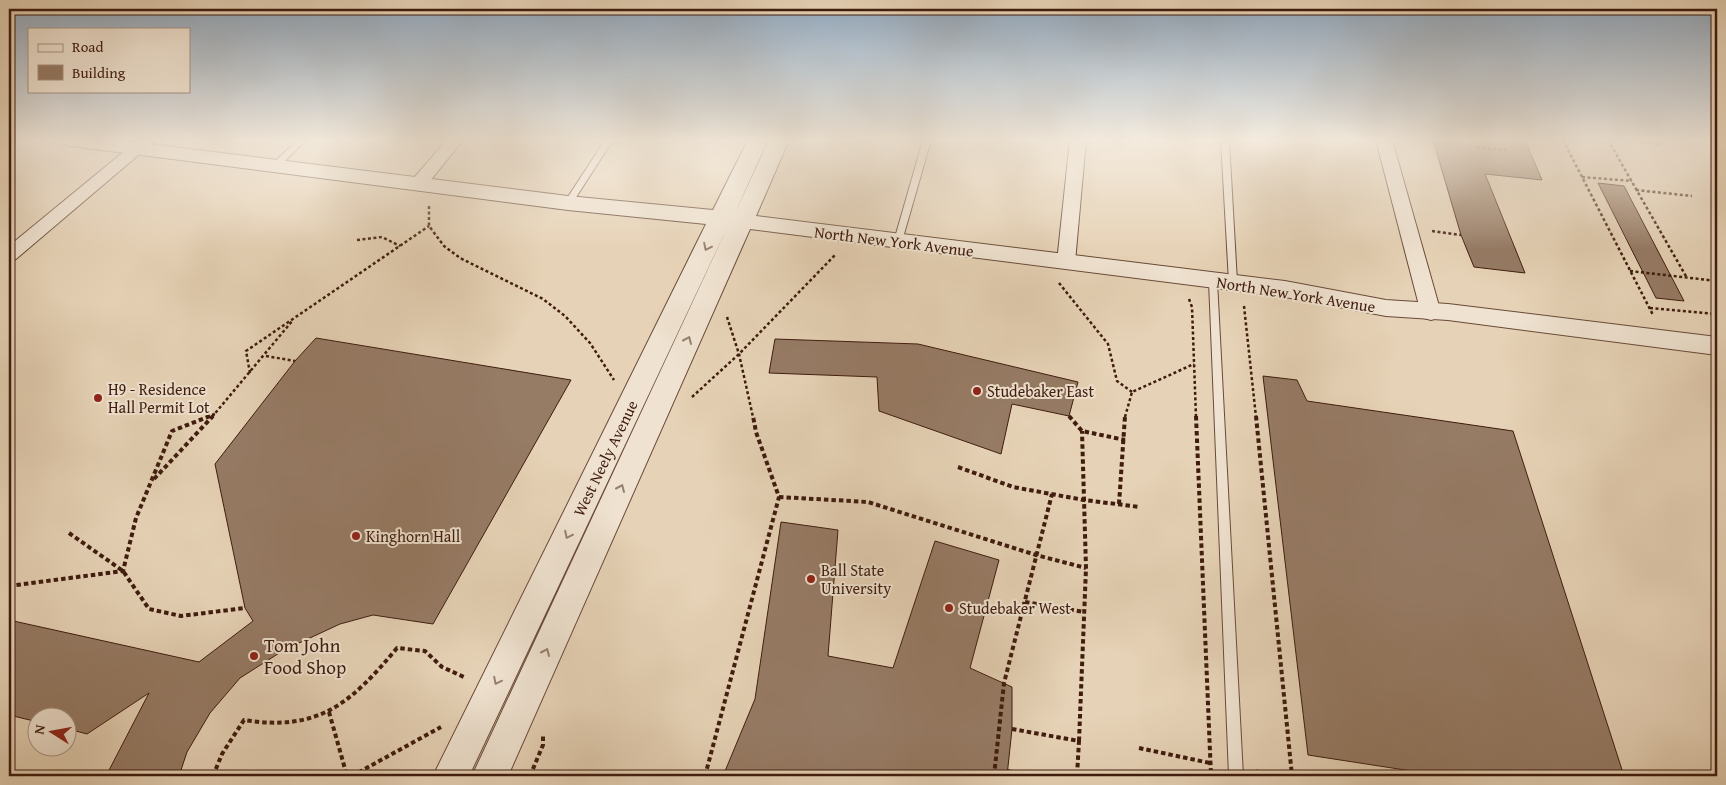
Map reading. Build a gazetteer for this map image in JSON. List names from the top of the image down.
{
  "streets": {
    "street": ["North New York Avenue", "West Neely Avenue"]
  },
  "crossings": [
    ["North New York Avenue", "West Neely Avenue"]
  ],
  "places": [
    "Studebaker East",
    "H9 - Residence Hall Permit Lot",
    "Kinghorn Hall",
    "Ball State University",
    "Studebaker West",
    "Tom John Food Shop"
  ],
  "legend": ["Road", "Building"],
  "north": "left"
}
